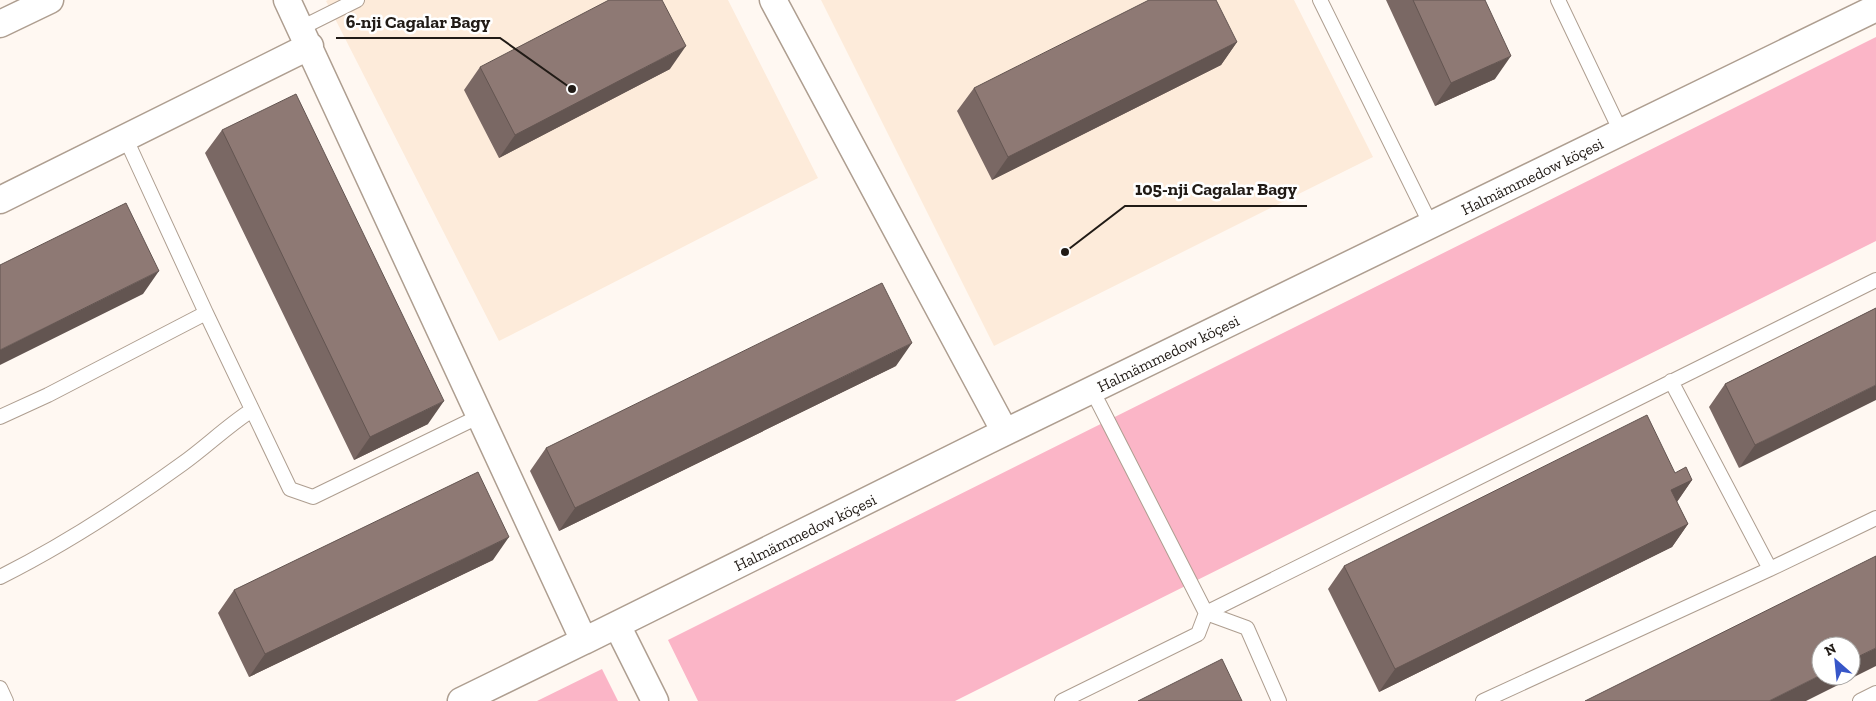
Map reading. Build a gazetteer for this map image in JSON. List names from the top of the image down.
{
  "streets": {
    "street": ["Halmämmedow köçesi"]
  },
  "places": ["6-nji Cagalar Bagy", "105-nji Cagalar Bagy"],
  "north": "top left"
}
